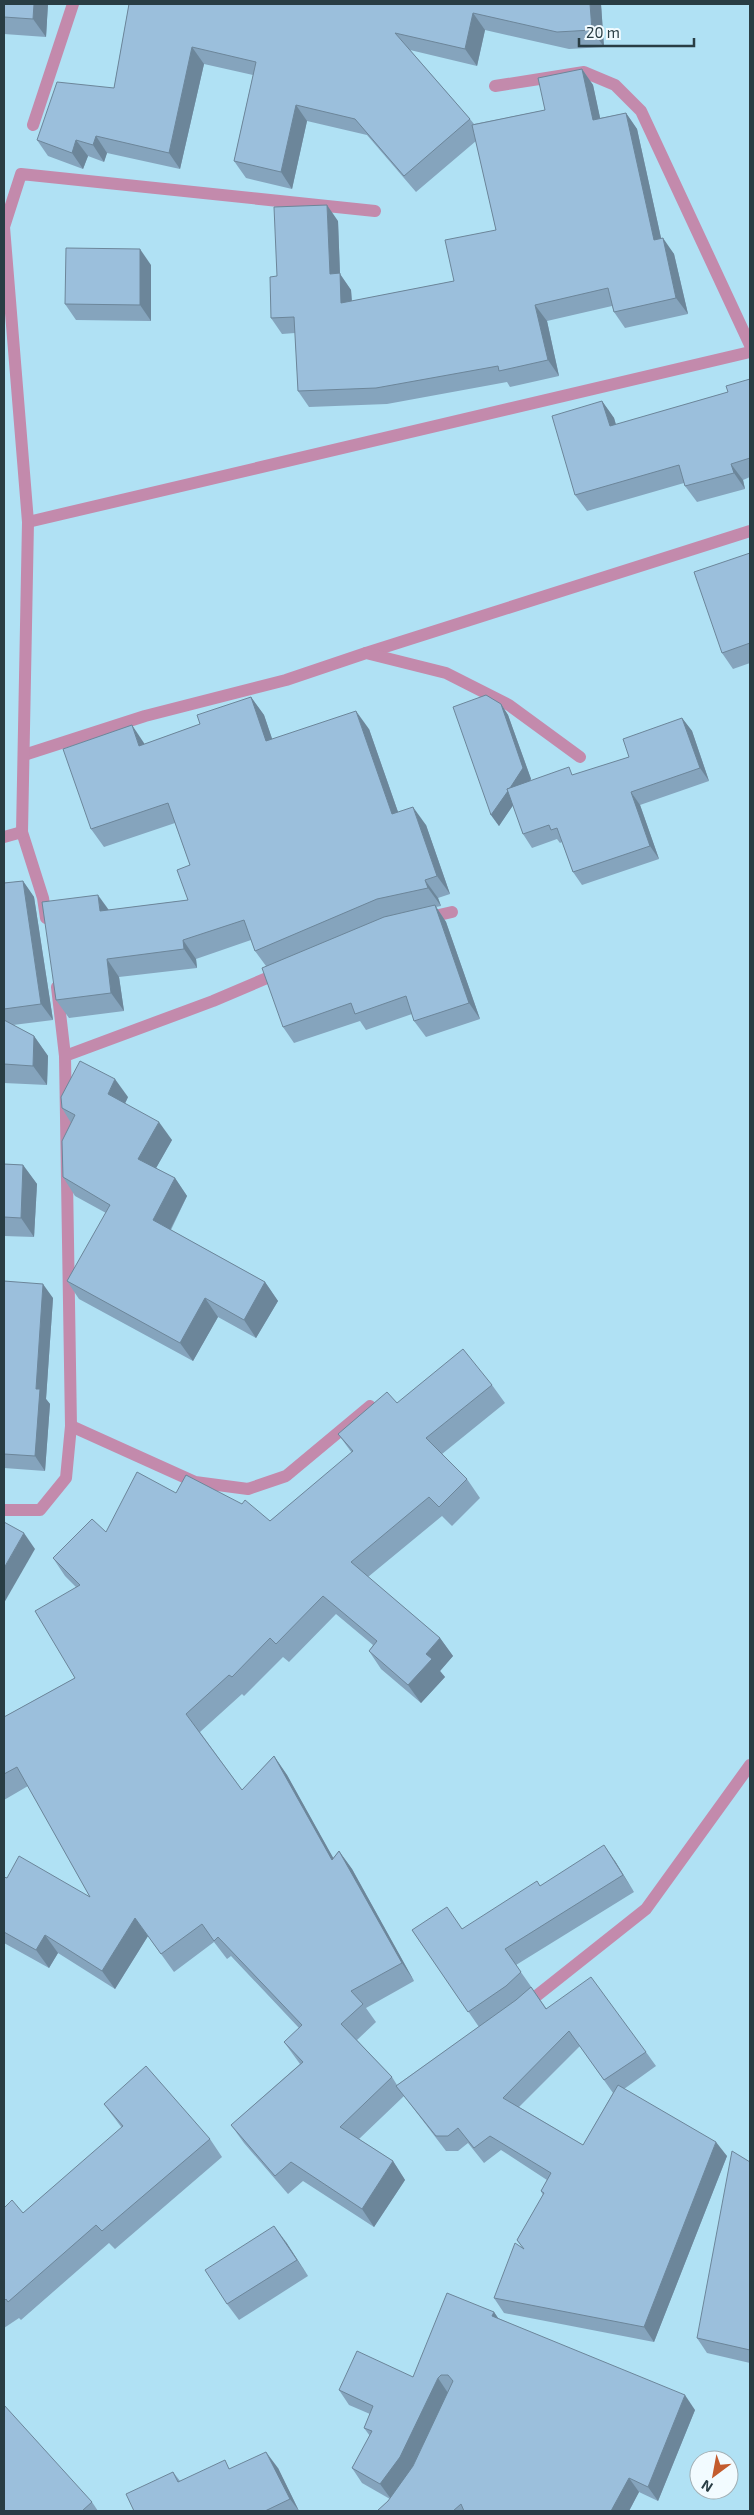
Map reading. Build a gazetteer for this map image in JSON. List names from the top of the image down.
{
  "scale_bar": "20 m",
  "north": "bottom left"
}
